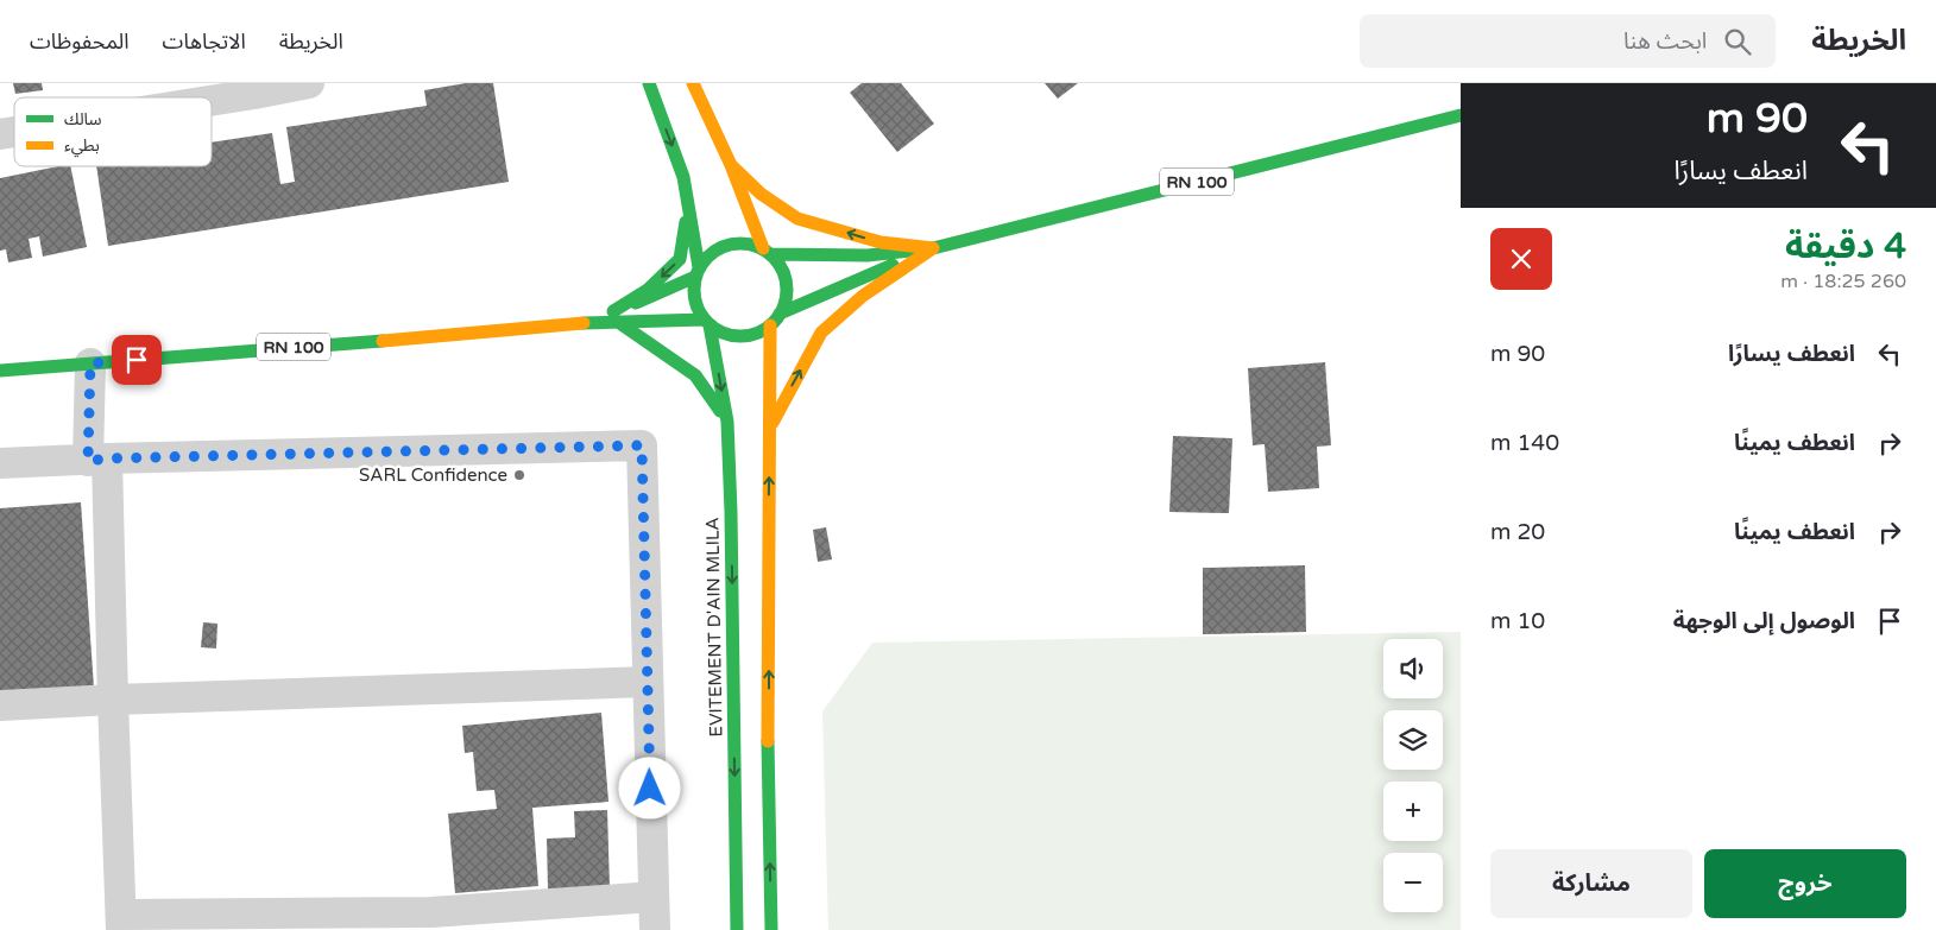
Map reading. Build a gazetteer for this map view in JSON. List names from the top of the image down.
{
  "streets": {
    "main road": ["RN 100", "EVITEMENT D'AIN MLILA"]
  },
  "crossings": [
    ["RN 100", "EVITEMENT D'AIN MLILA"]
  ],
  "places": ["SARL Confidence"],
  "legend": ["سالك", "بطيء"],
  "page": {
    "header": "الخريطة",
    "search": "ابحث هنا",
    "nav": ["الخريطة", "الاتجاهات", "المحفوظات"],
    "turn": ["90 m", "انعطف يسارًا"],
    "heading": ["4 دقيقة", "260 m · 18:25"],
    "list": [
      {
        "name": "انعطف يسارًا",
        "value": "90 m"
      },
      {
        "name": "انعطف يمينًا",
        "value": "140 m"
      },
      {
        "name": "انعطف يمينًا",
        "value": "20 m"
      },
      {
        "name": "الوصول إلى الوجهة",
        "value": "10 m"
      }
    ],
    "map_buttons": ["+", "−"],
    "buttons": ["خروج", "مشاركة"]
  }
}
